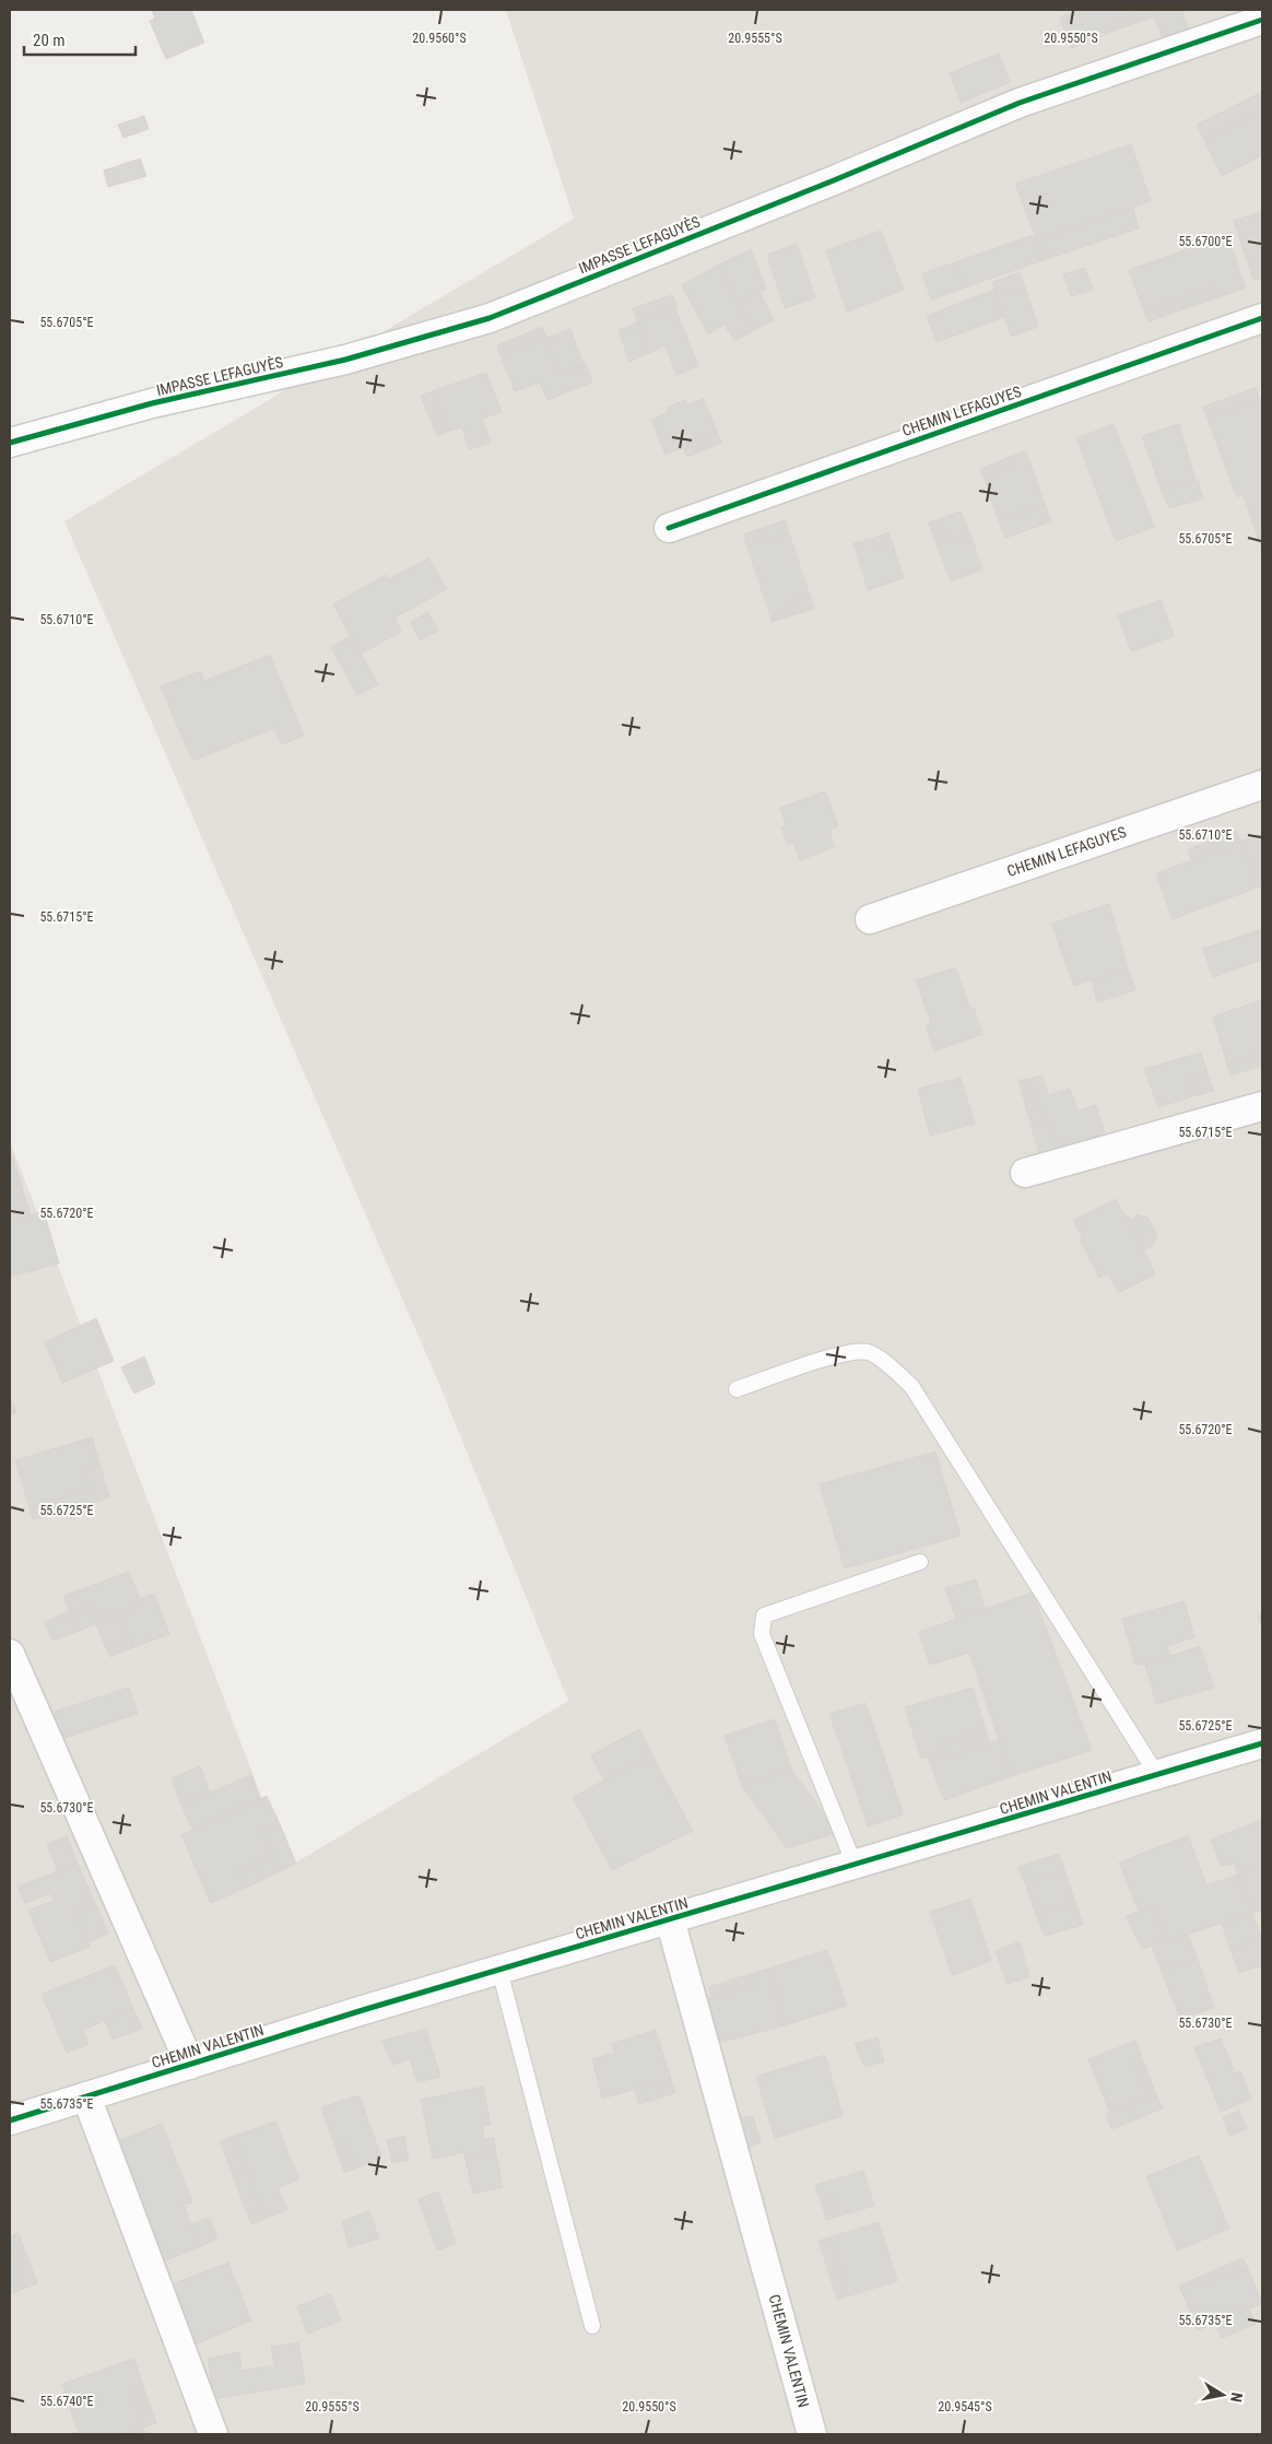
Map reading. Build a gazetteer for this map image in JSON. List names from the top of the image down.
{
  "streets": {
    "street": ["IMPASSE LEFAGUYÈS", "CHEMIN LEFAGUYES", "CHEMIN VALENTIN"]
  },
  "scale_bar": "20 m",
  "north": "right",
  "coordinates": [
    "20.9560°S",
    "20.9555°S",
    "20.9550°S",
    "55.6700°E",
    "55.6705°E",
    "55.6710°E",
    "55.6715°E",
    "55.6720°E",
    "55.6725°E",
    "55.6730°E",
    "55.6735°E",
    "55.6740°E",
    "20.9545°S"
  ]
}
